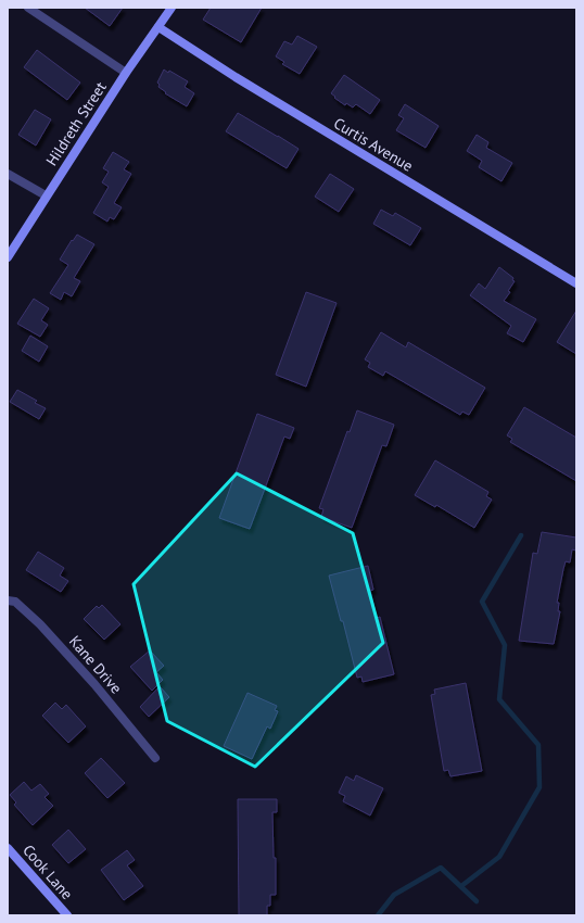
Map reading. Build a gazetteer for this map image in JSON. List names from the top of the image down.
{
  "streets": {
    "street": [
      "Hildreth Street",
      "Curtis Avenue",
      "Kane Drive",
      "Cook Lane"
    ]
  },
  "crossings": [
    ["Hildreth Street", "Curtis Avenue"]
  ]
}
